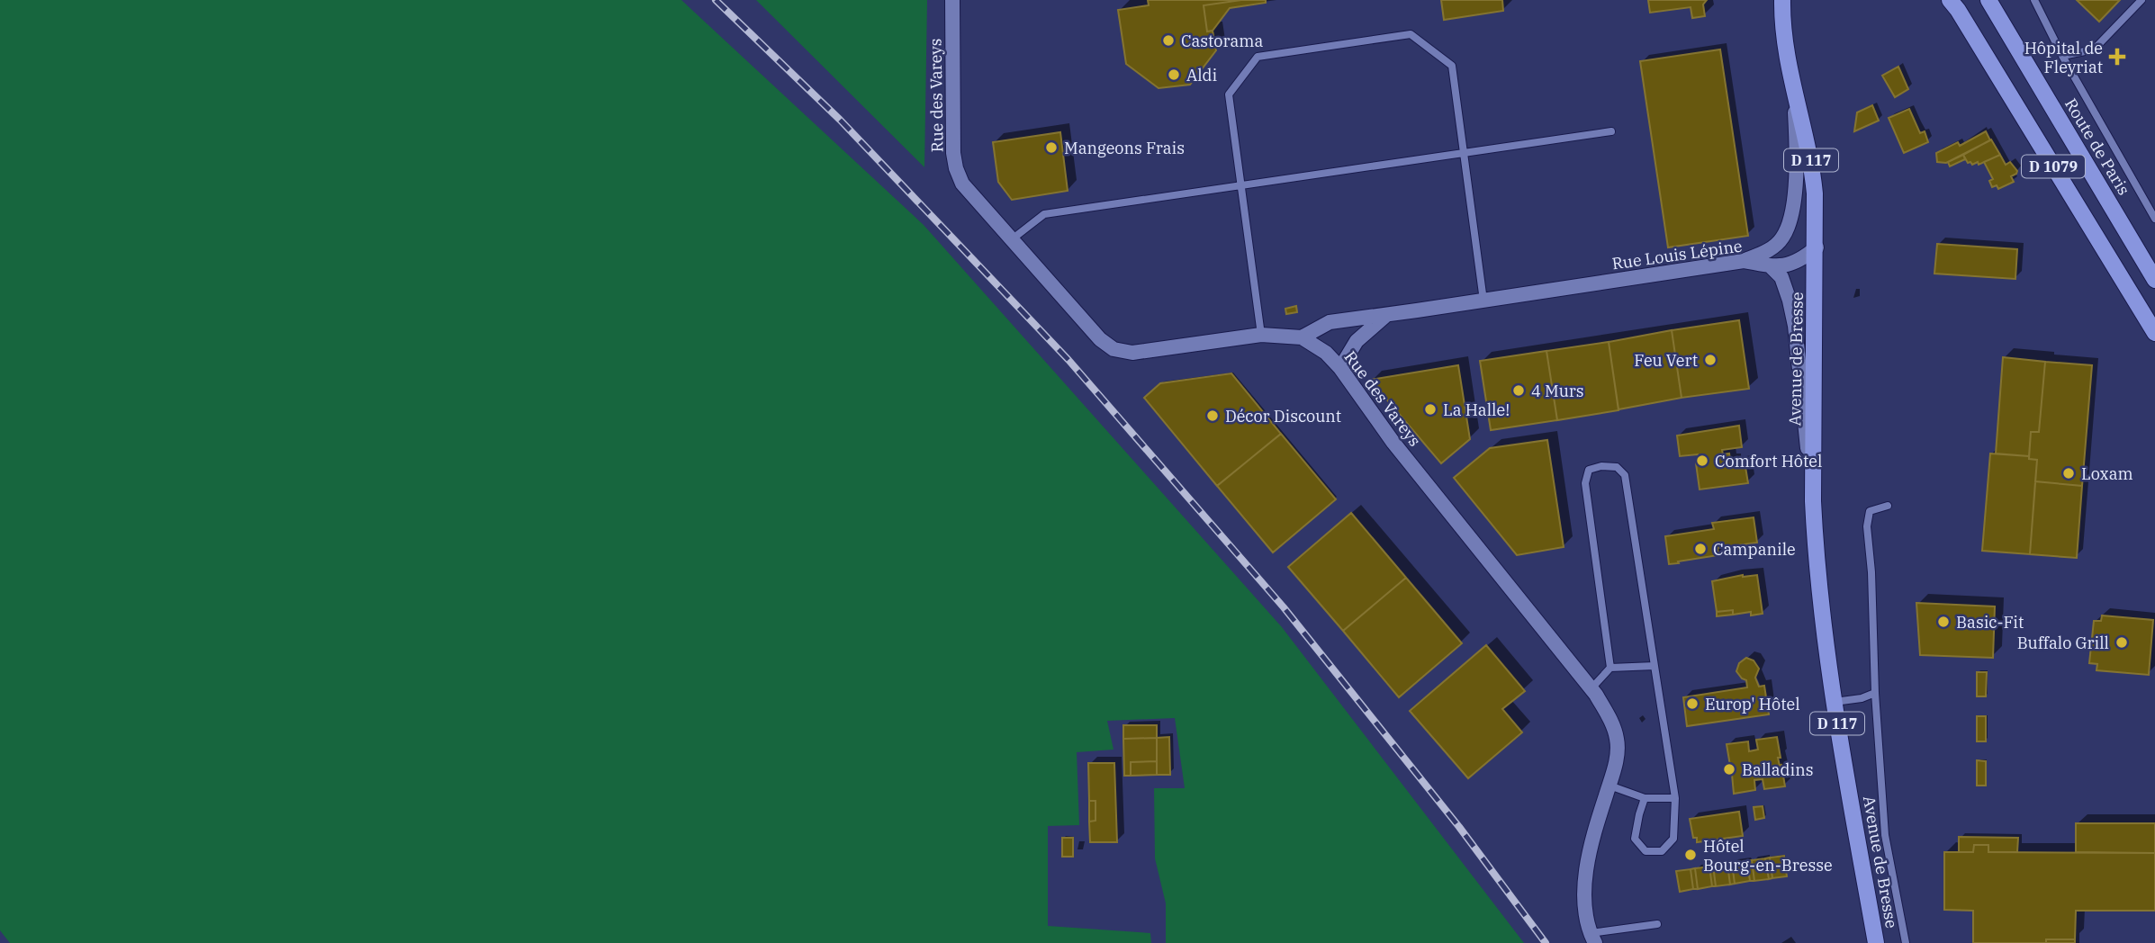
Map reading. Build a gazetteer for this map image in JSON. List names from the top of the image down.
{
  "streets": {
    "main road": [
      "Route de Paris",
      "D 117",
      "D 1079",
      "Avenue de Bresse"
    ],
    "street": ["Rue des Vareys", "Rue Louis Lépine"]
  },
  "crossings": [
    ["Rue des Vareys", "Rue Louis Lépine"],
    ["Rue Louis Lépine", "Avenue de Bresse"]
  ],
  "places": {
    "other": [
      "Castorama",
      "Aldi",
      "Mangeons Frais",
      "Feu Vert",
      "4 Murs",
      "La Halle!",
      "Décor Discount",
      "Comfort Hôtel",
      "Loxam",
      "Campanile",
      "Basic-Fit",
      "Buffalo Grill",
      "Europ' Hôtel",
      "Balladins",
      "Hôtel Bourg-en-Bresse"
    ],
    "health": ["Hôpital de Fleyriat"]
  }
}
